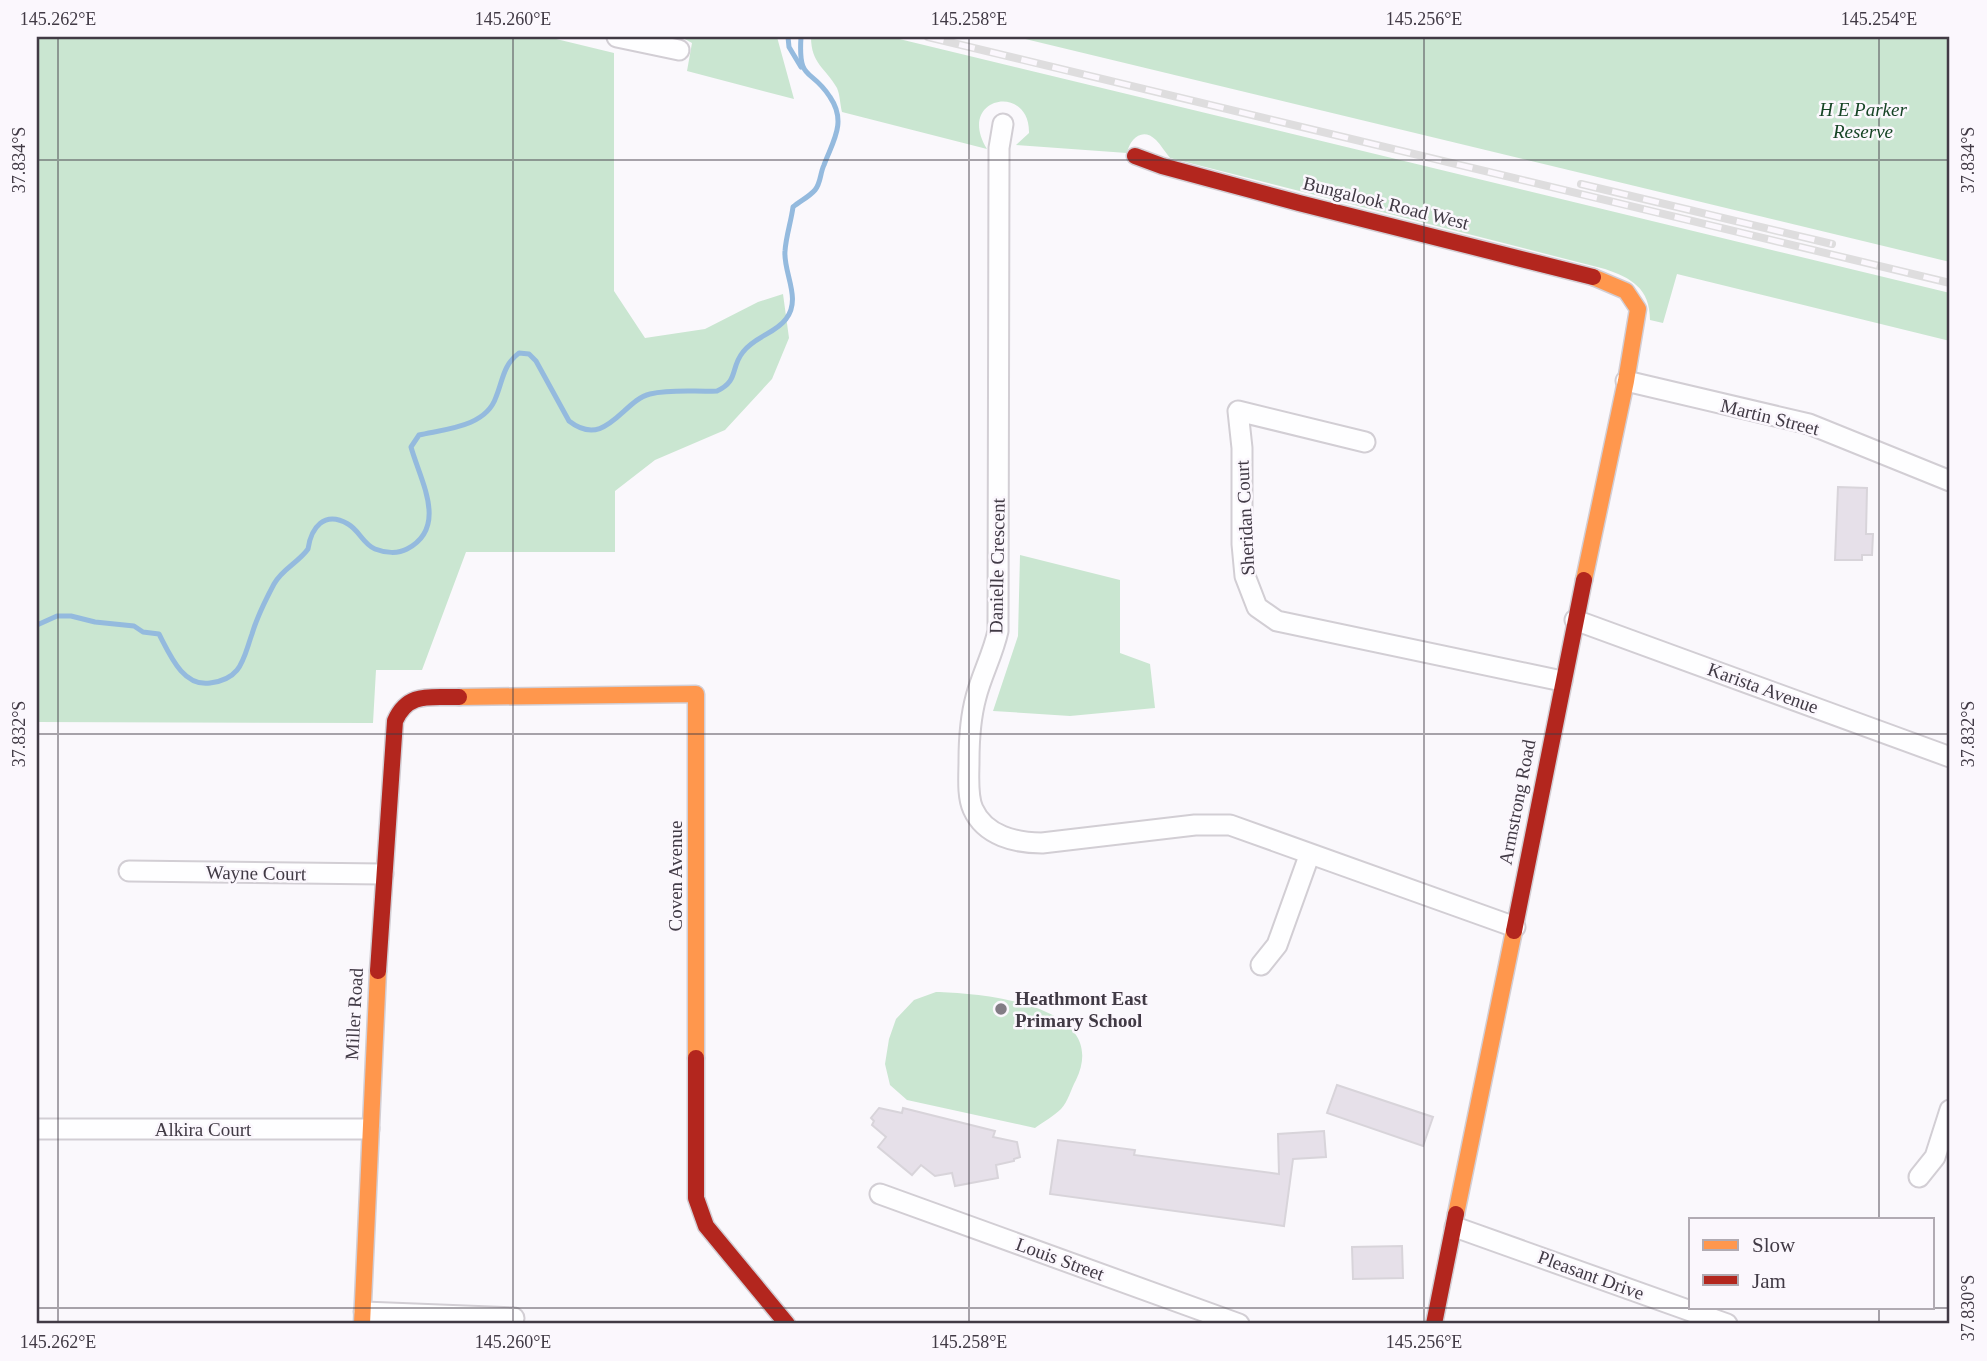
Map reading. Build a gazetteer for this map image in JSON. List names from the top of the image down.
{
  "streets": {
    "street": [
      "Bungalook Road West",
      "Martin Street",
      "Sheridan Court",
      "Danielle Crescent",
      "Karista Avenue",
      "Armstrong Road",
      "Wayne Court",
      "Coven Avenue",
      "Miller Road",
      "Alkira Court",
      "Louis Street",
      "Pleasant Drive"
    ]
  },
  "crossings": [
    ["Bungalook Road West", "Armstrong Road"],
    ["Martin Street", "Armstrong Road"],
    ["Sheridan Court", "Armstrong Road"],
    ["Danielle Crescent", "Armstrong Road"],
    ["Karista Avenue", "Armstrong Road"],
    ["Armstrong Road", "Pleasant Drive"],
    ["Wayne Court", "Miller Road"],
    ["Coven Avenue", "Miller Road"],
    ["Miller Road", "Alkira Court"]
  ],
  "parks": ["H E Parker Reserve"],
  "places": ["Heathmont East Primary School"],
  "legend": ["Slow", "Jam"],
  "coordinates": [
    "145.262°E",
    "145.260°E",
    "145.258°E",
    "145.256°E",
    "145.254°E",
    "37.834°S",
    "37.832°S",
    "37.830°S"
  ]
}
